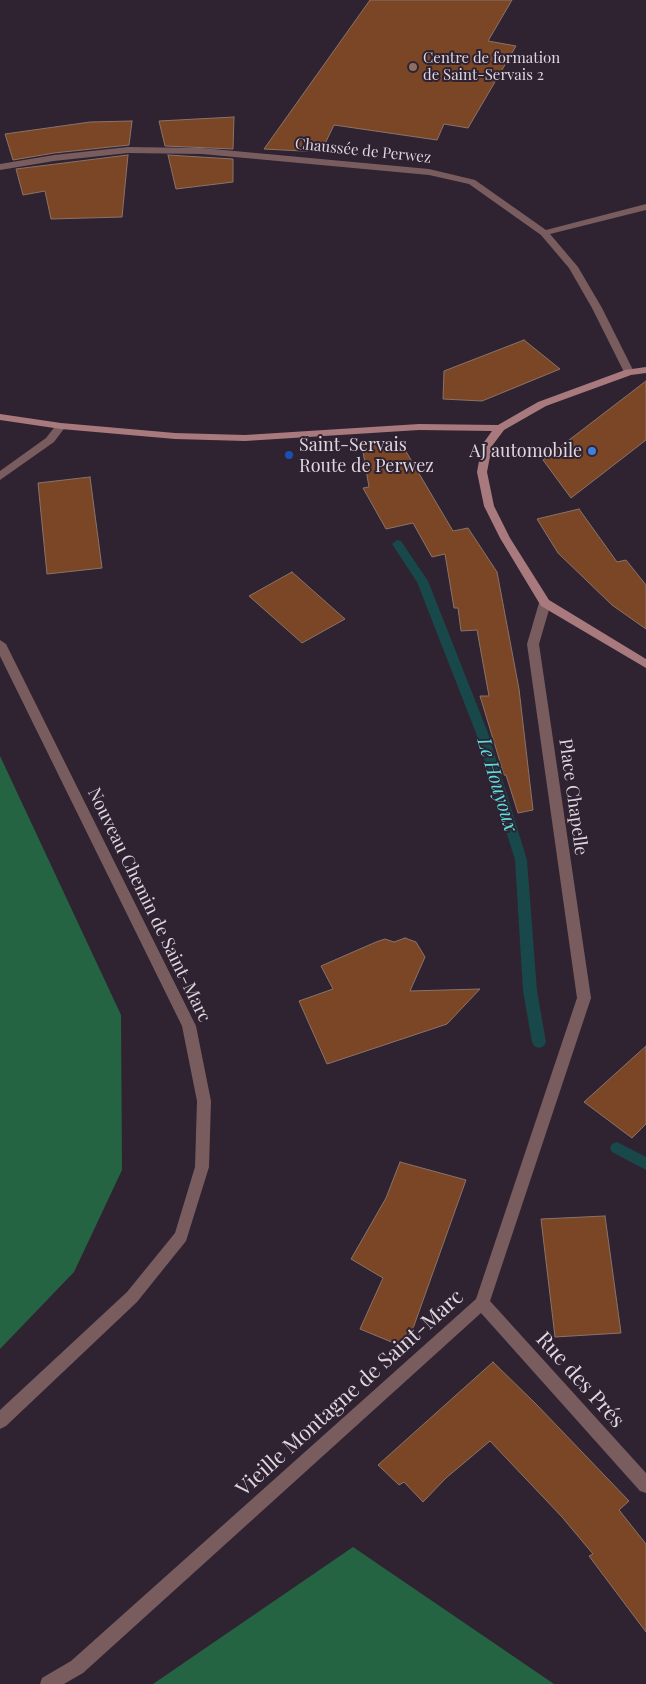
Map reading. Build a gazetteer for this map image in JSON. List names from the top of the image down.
{
  "streets": {
    "street": [
      "Chaussée de Perwez",
      "Place Chapelle",
      "Nouveau Chemin de Saint-Marc",
      "Rue des Prés",
      "Vieille Montagne de Saint-Marc"
    ]
  },
  "crossings": [
    ["Place Chapelle", "Vieille Montagne de Saint-Marc"],
    ["Rue des Prés", "Vieille Montagne de Saint-Marc"]
  ],
  "water": ["Le Houyoux"],
  "places": ["Centre de formation de Saint-Servais 2", "AJ automobile", "Saint-Servais Route de Perwez"]
}
